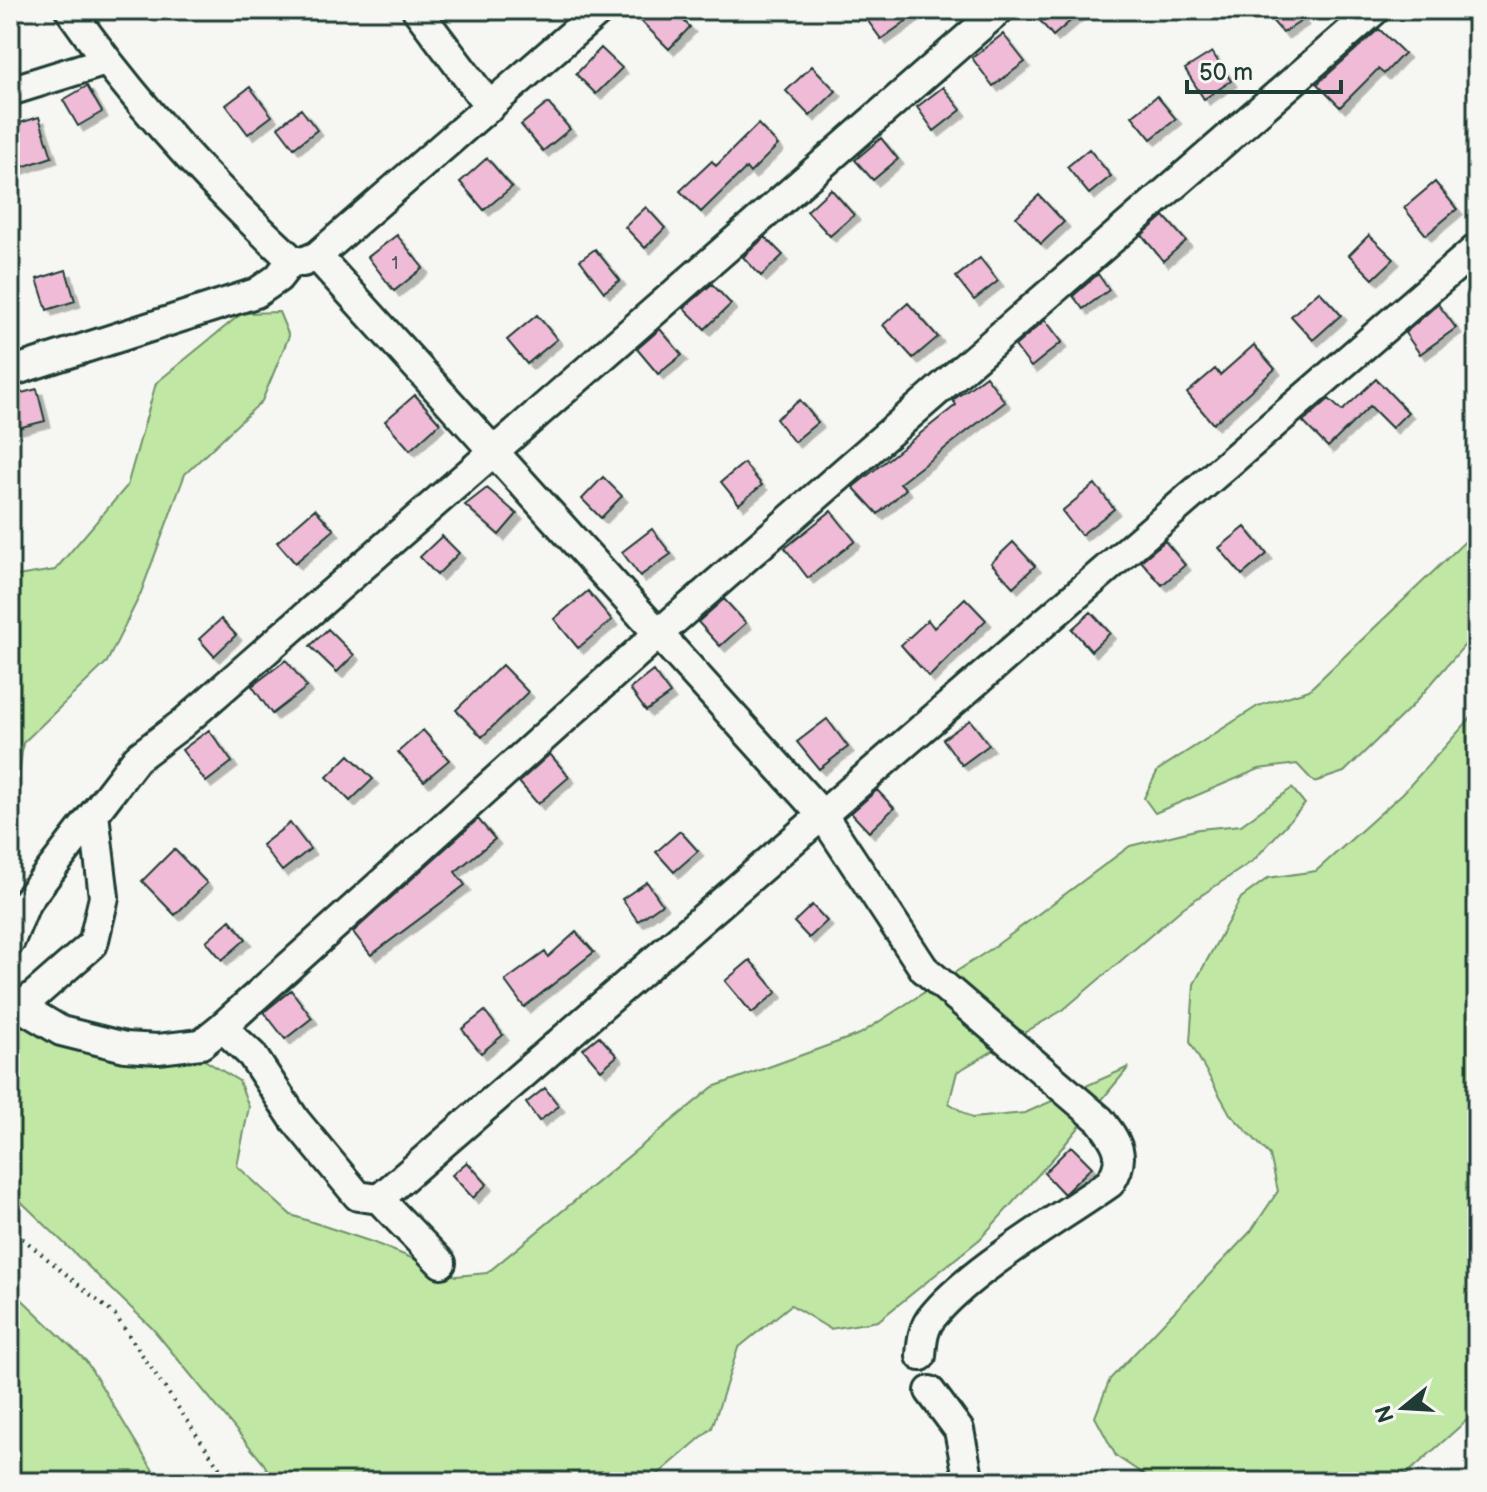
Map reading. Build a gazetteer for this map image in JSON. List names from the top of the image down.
{
  "house_numbers": ["1"],
  "scale_bar": "50 m",
  "north": "left"
}
